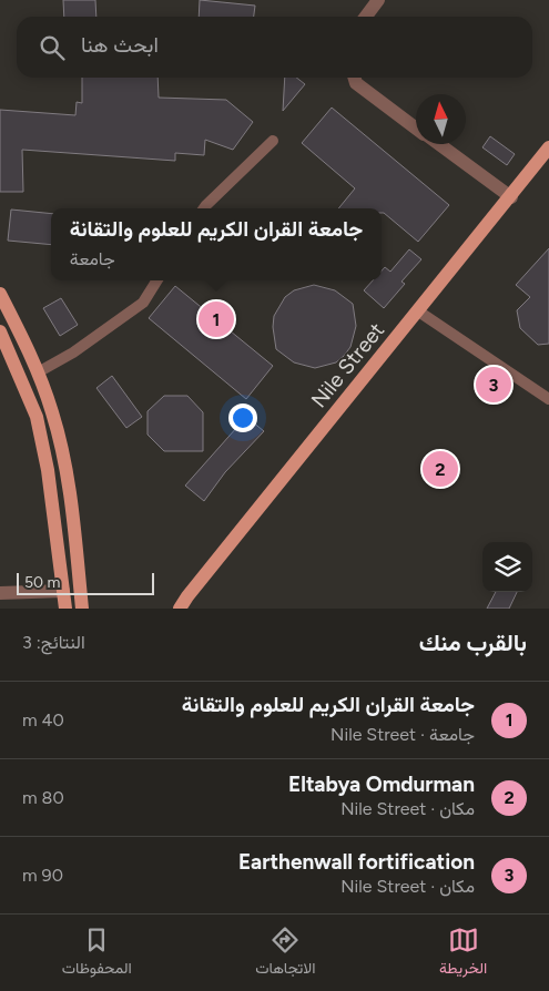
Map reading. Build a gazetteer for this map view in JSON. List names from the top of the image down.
{
  "streets": {
    "main road": ["Nile Street"]
  },
  "scale_bar": "50 m",
  "north": "top",
  "page": {
    "search": "ابحث هنا",
    "popup": ["جامعة القران الكريم للعلوم والتقانة", "جامعة"],
    "pins": ["1", "3", "2"],
    "scale": "50 m",
    "heading": ["بالقرب منك", "النتائج: 3"],
    "list": [
      {
        "mark": "1",
        "name": "جامعة القران الكريم للعلوم والتقانة",
        "note": "جامعة · Nile Street",
        "value": "40 m"
      },
      {
        "mark": "2",
        "name": "Eltabya Omdurman",
        "note": "مكان · Nile Street",
        "value": "80 m"
      },
      {
        "mark": "3",
        "name": "Earthenwall fortification",
        "note": "مكان · Nile Street",
        "value": "90 m"
      }
    ],
    "nav": ["الخريطة", "الاتجاهات", "المحفوظات"]
  }
}
